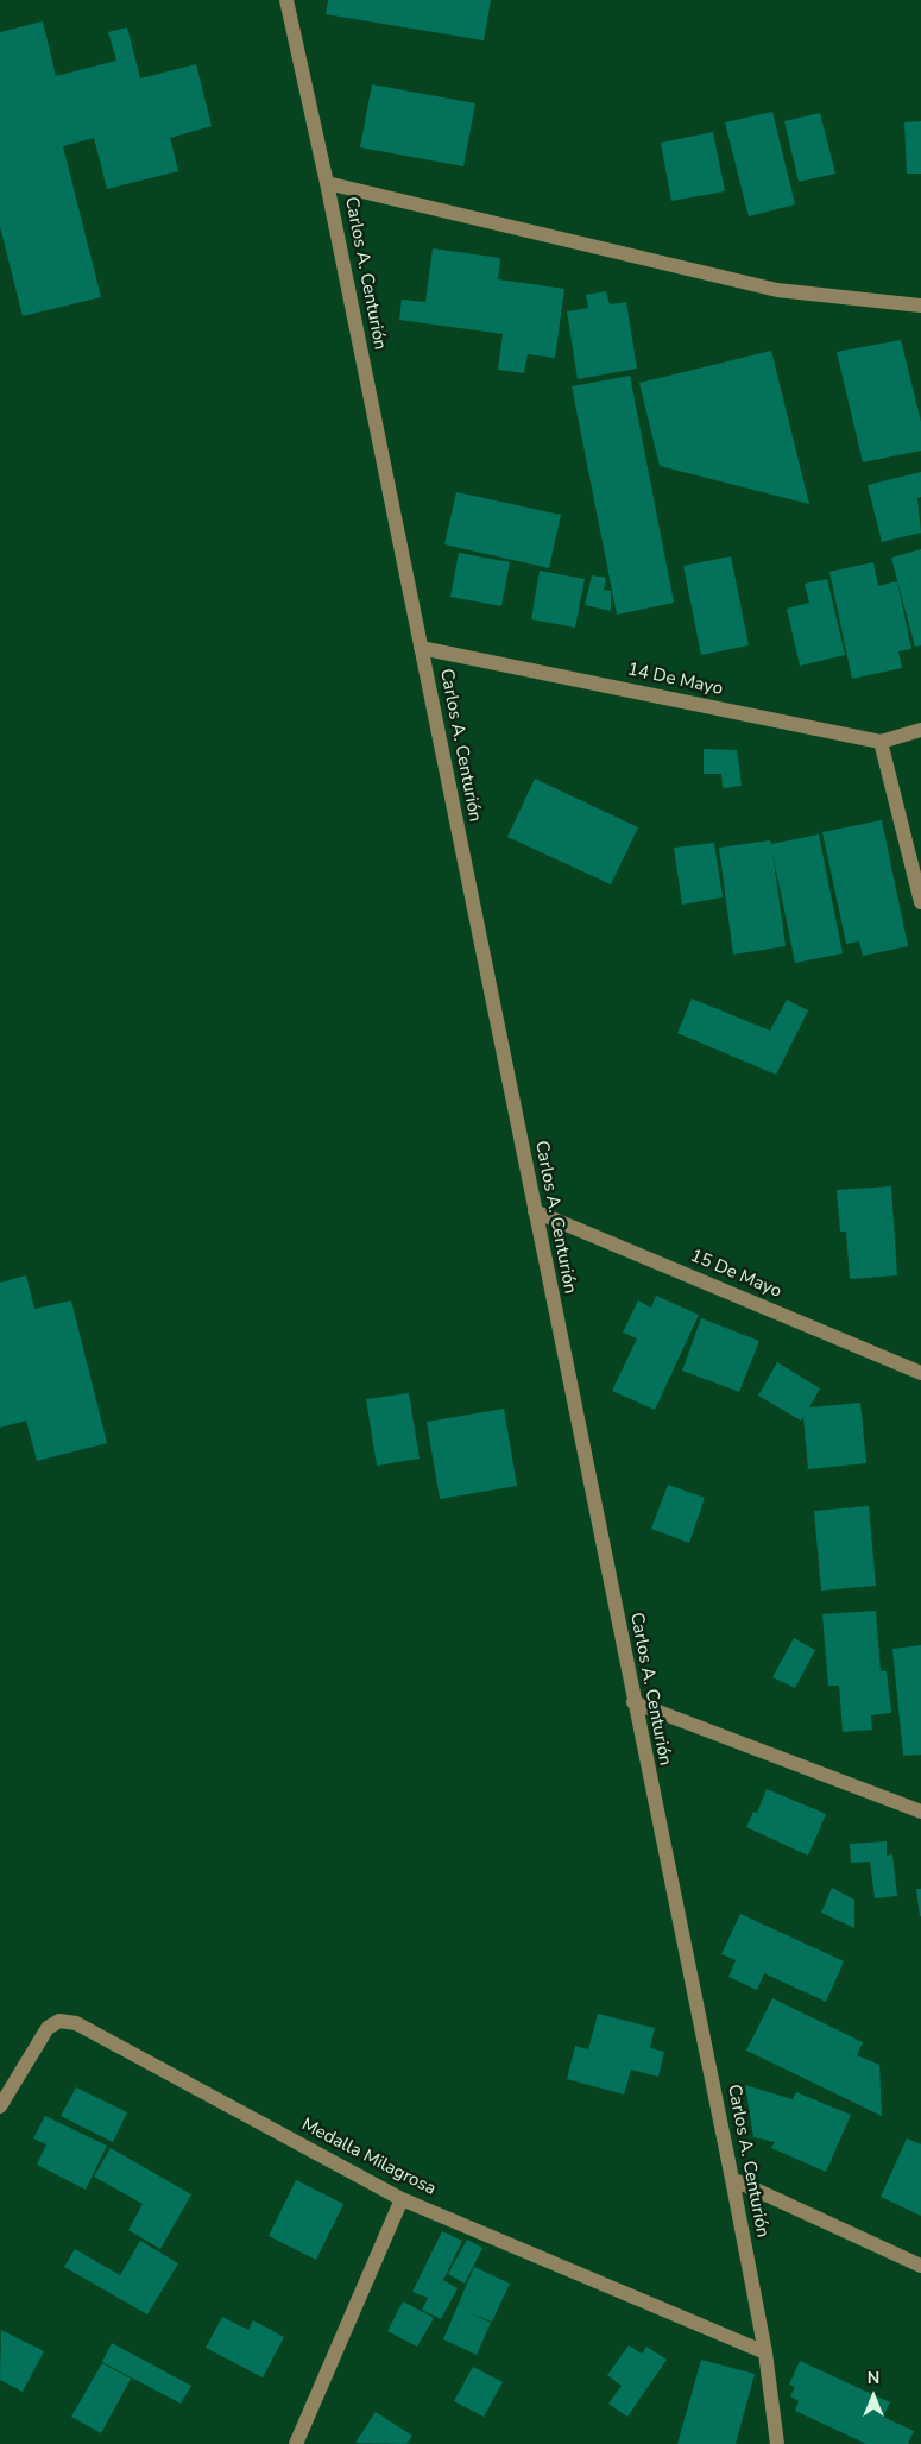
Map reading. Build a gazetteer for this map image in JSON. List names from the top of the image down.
{
  "streets": {
    "street": [
      "Carlos A. Centurión",
      "14 De Mayo",
      "15 De Mayo",
      "Medalla Milagrosa"
    ]
  },
  "crossings": [
    ["Carlos A. Centurión", "14 De Mayo"],
    ["Carlos A. Centurión", "15 De Mayo"],
    ["Carlos A. Centurión", "Medalla Milagrosa"]
  ],
  "north": "top"
}
